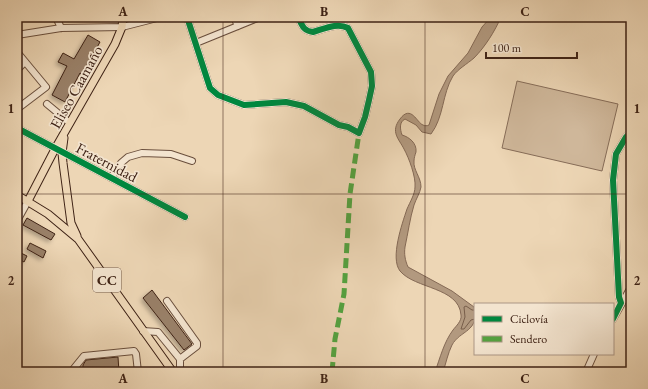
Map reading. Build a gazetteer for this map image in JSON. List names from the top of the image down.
{
  "streets": {
    "main road": ["Eliseo Caamaño", "CC"],
    "street": ["Fraternidad"]
  },
  "crossings": [
    ["Eliseo Caamaño", "Fraternidad"],
    ["Eliseo Caamaño", "CC"]
  ],
  "legend": ["Ciclovía", "Sendero"],
  "scale_bar": "100 m",
  "grid": {
    "columns": ["A", "B", "C"],
    "rows": ["1", "2"]
  }
}
